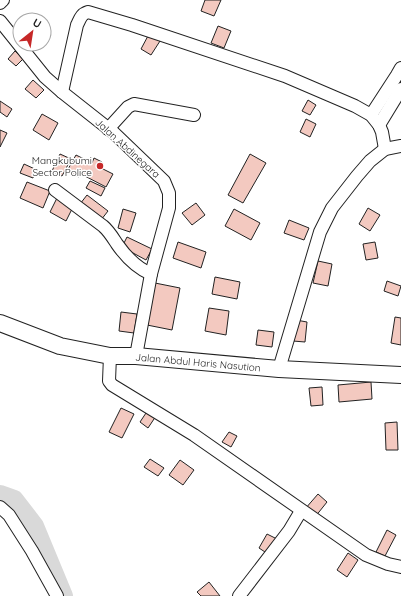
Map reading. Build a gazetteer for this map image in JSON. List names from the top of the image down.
{
  "streets": {
    "main road": ["Jalan Abdul Haris Nasution"],
    "street": ["Jalan Abdinegara"]
  },
  "crossings": [
    ["Jalan Abdinegara", "Jalan Abdul Haris Nasution"]
  ],
  "places": ["Mangkubumi Sector Police"],
  "north": "top right"
}
